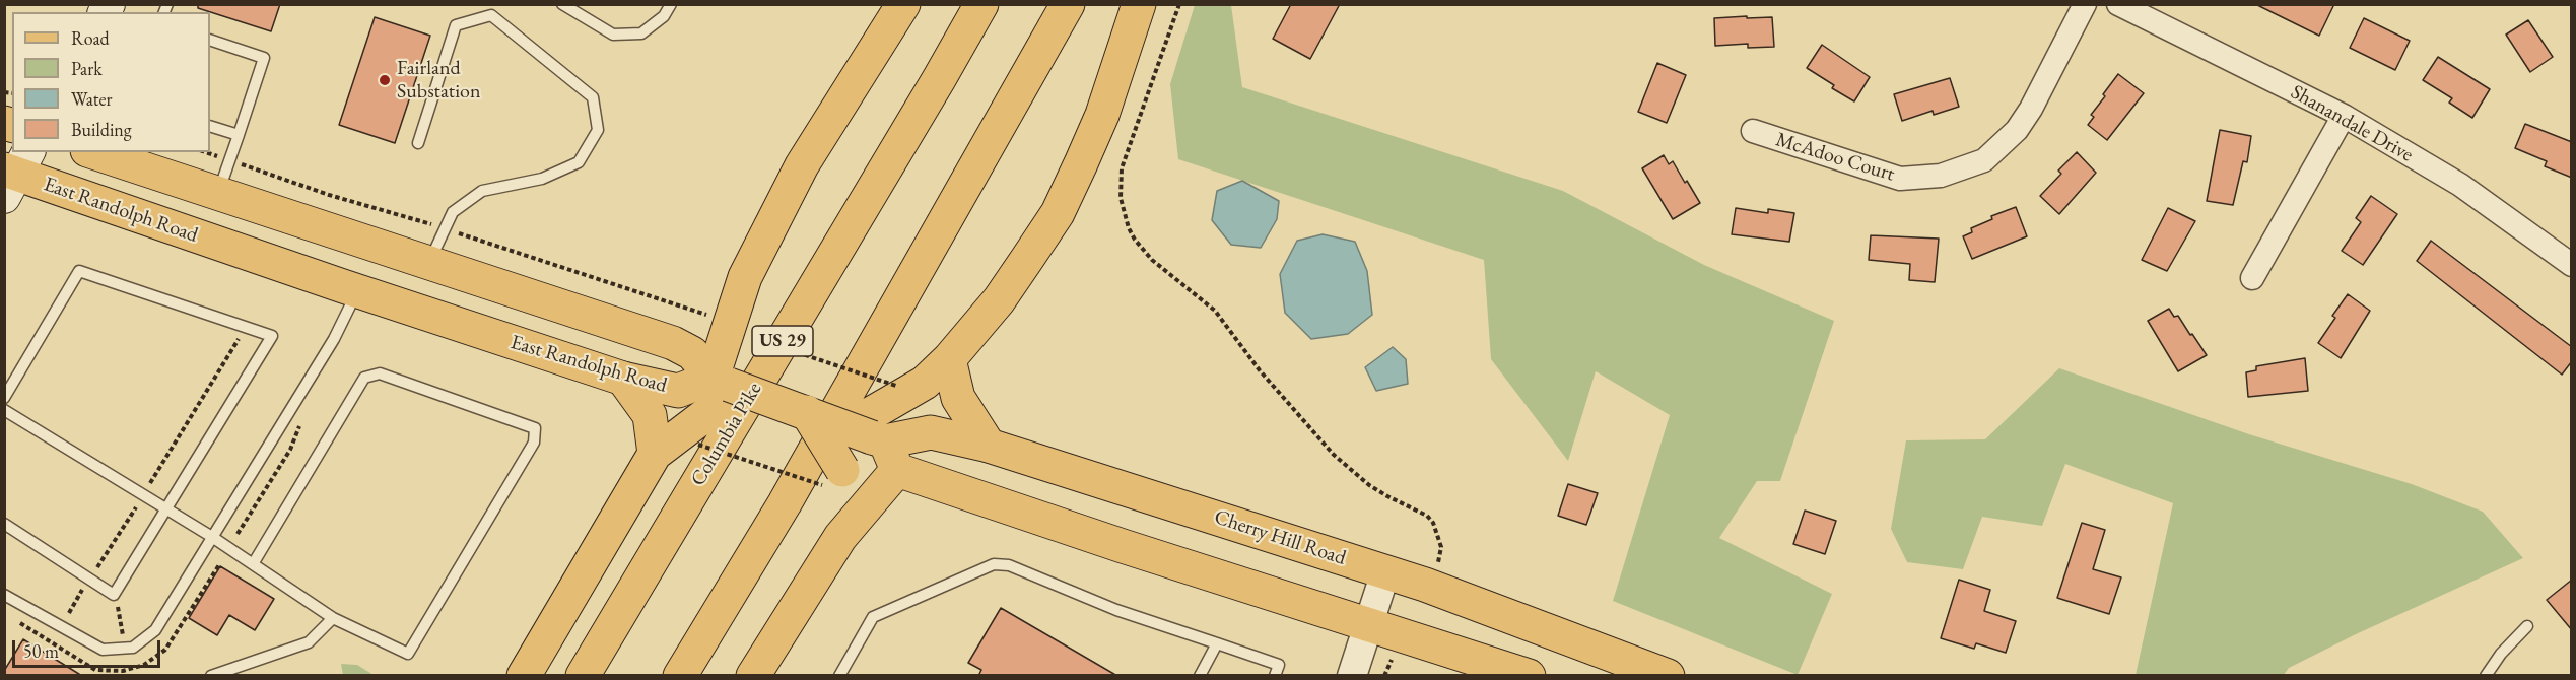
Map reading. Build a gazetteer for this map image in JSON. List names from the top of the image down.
{
  "streets": {
    "main road": [
      "East Randolph Road",
      "US 29",
      "Columbia Pike",
      "Cherry Hill Road"
    ],
    "street": ["Shanandale Drive", "McAdoo Court"]
  },
  "places": ["Fairland Substation"],
  "legend": [
    "Road",
    "Park",
    "Water",
    "Building"
  ],
  "scale_bar": "50 m"
}
